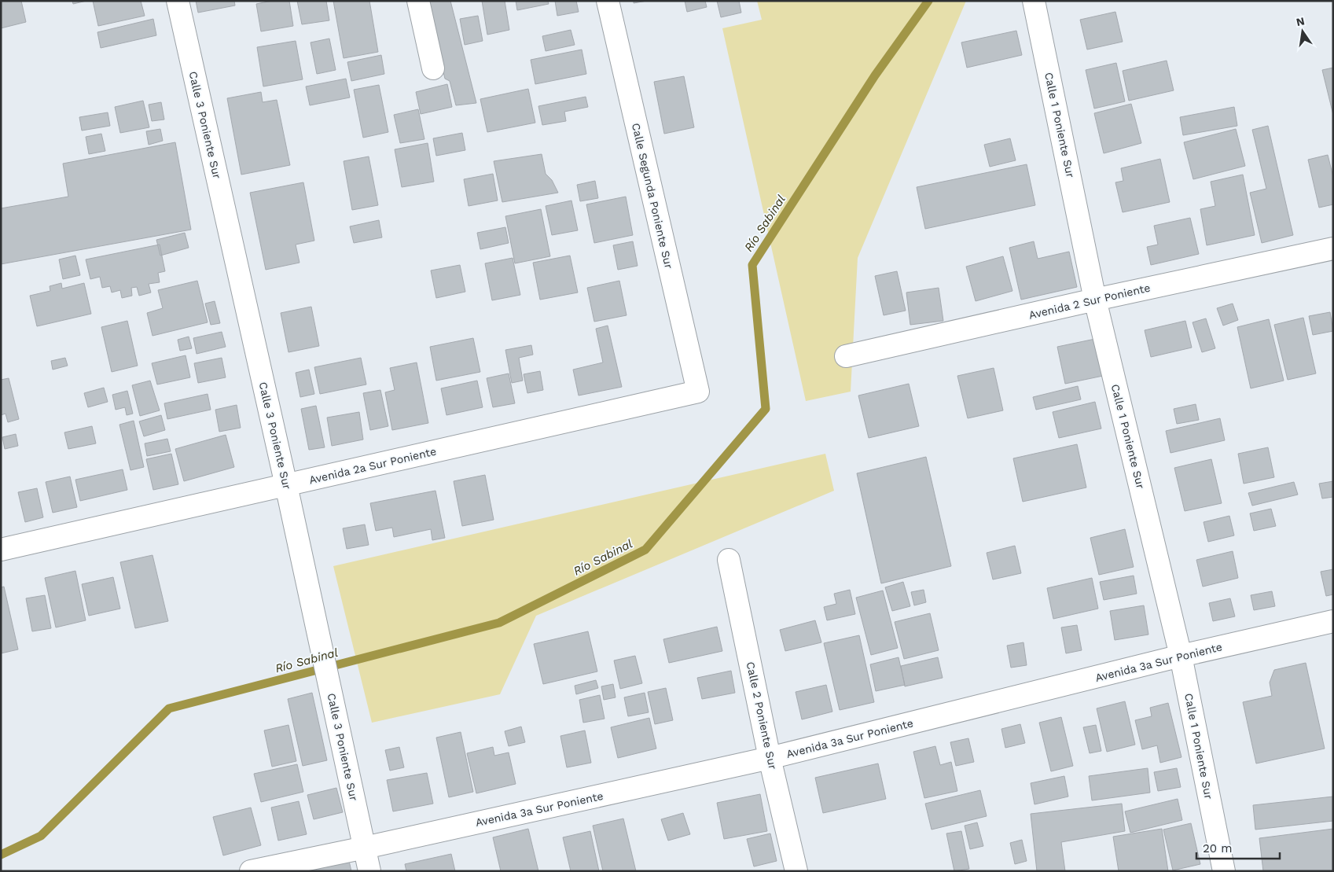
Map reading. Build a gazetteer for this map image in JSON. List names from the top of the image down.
{
  "streets": {
    "street": [
      "Calle 3 Poniente Sur",
      "Calle 1 Poniente Sur",
      "Calle Segunda Poniente Sur",
      "Avenida 2 Sur Poniente",
      "Avenida 2a Sur Poniente",
      "Avenida 3a Sur Poniente",
      "Calle 2 Poniente Sur"
    ]
  },
  "crossings": [
    ["Calle 3 Poniente Sur", "Avenida 2a Sur Poniente"],
    ["Calle 3 Poniente Sur", "Avenida 3a Sur Poniente"],
    ["Calle 1 Poniente Sur", "Avenida 2 Sur Poniente"],
    ["Calle 1 Poniente Sur", "Avenida 3a Sur Poniente"],
    ["Calle Segunda Poniente Sur", "Avenida 2a Sur Poniente"],
    ["Avenida 3a Sur Poniente", "Calle 2 Poniente Sur"]
  ],
  "water": ["Río Sabinal"],
  "scale_bar": "20 m",
  "north": "top"
}
